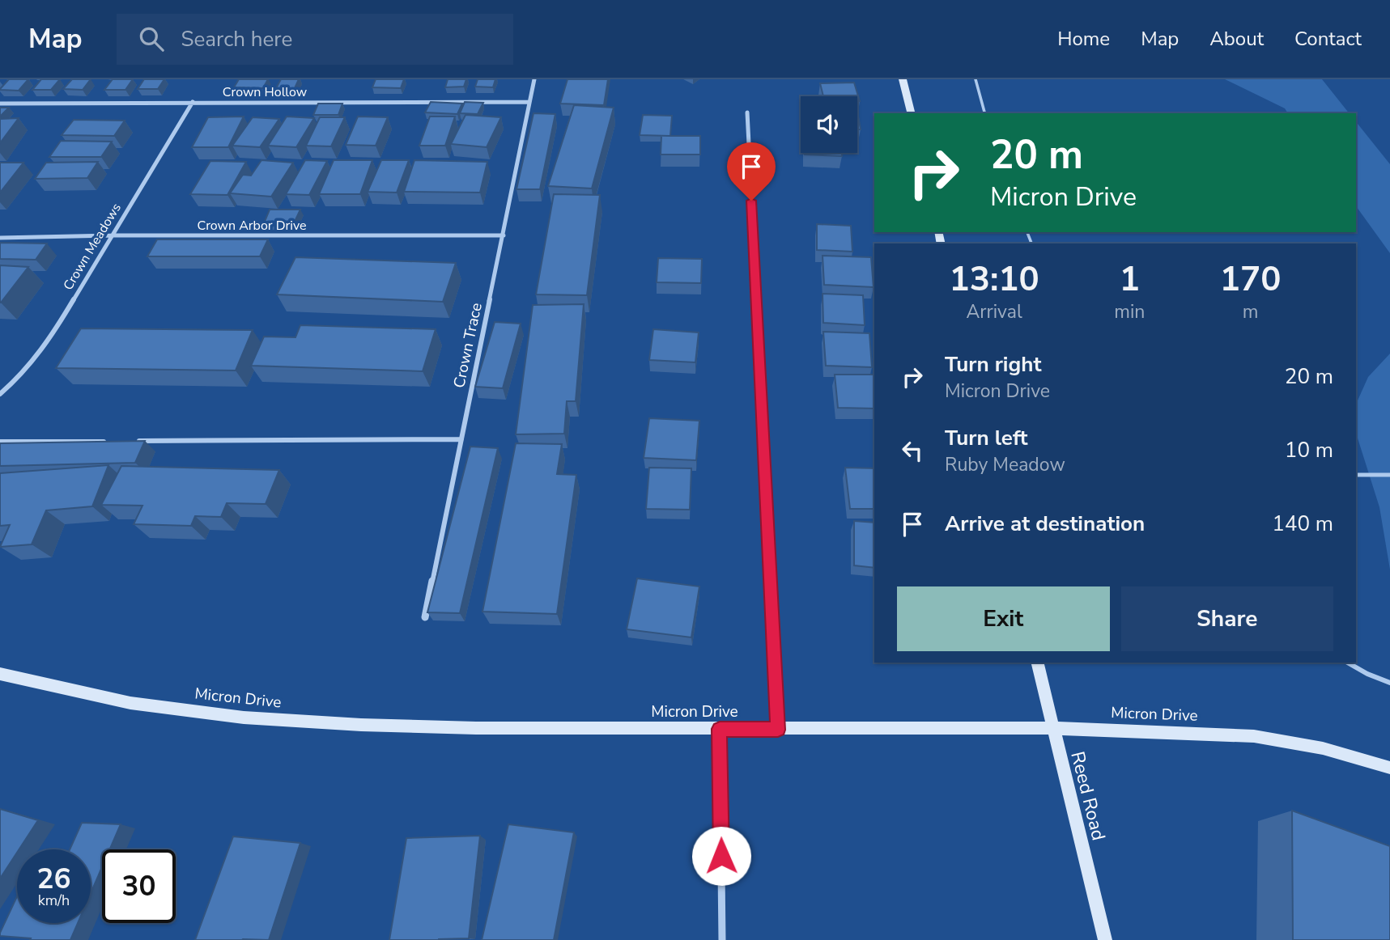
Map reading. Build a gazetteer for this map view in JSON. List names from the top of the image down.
{
  "streets": {
    "street": [
      "Crown Hollow",
      "Crown Arbor Drive",
      "Crown Meadows",
      "Crown Trace",
      "Micron Drive",
      "Reed Road"
    ]
  },
  "crossings": [
    ["Crown Hollow", "Crown Meadows"],
    ["Crown Hollow", "Crown Trace"],
    ["Crown Arbor Drive", "Crown Meadows"],
    ["Crown Arbor Drive", "Crown Trace"],
    ["Micron Drive", "Reed Road"]
  ],
  "page": {
    "header": "Map",
    "search": "Search here",
    "nav": [
      "Home",
      "Map",
      "About",
      "Contact"
    ],
    "turn": ["20 m", "Micron Drive"],
    "eta": [
      "13:10",
      "Arrival",
      "1",
      "min",
      "170",
      "m"
    ],
    "list": [
      {
        "name": "Turn right",
        "note": "Micron Drive",
        "value": "20 m"
      },
      {
        "name": "Turn left",
        "note": "Ruby Meadow",
        "value": "10 m"
      },
      {
        "name": "Arrive at destination",
        "value": "140 m"
      }
    ],
    "buttons": ["Exit", "Share"],
    "speed": "26 km/h",
    "limit": "30"
  }
}
